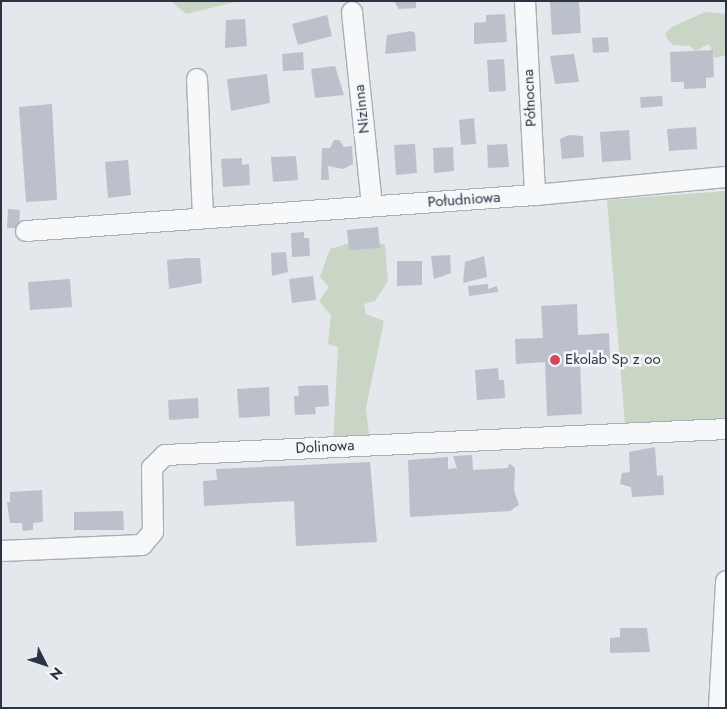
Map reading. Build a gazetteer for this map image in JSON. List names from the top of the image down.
{
  "streets": {
    "street": [
      "Północna",
      "Nizinna",
      "Południowa",
      "Dolinowa"
    ]
  },
  "crossings": [
    ["Północna", "Południowa"],
    ["Nizinna", "Południowa"]
  ],
  "places": ["Ekolab Sp z oo"],
  "north": "bottom right"
}
